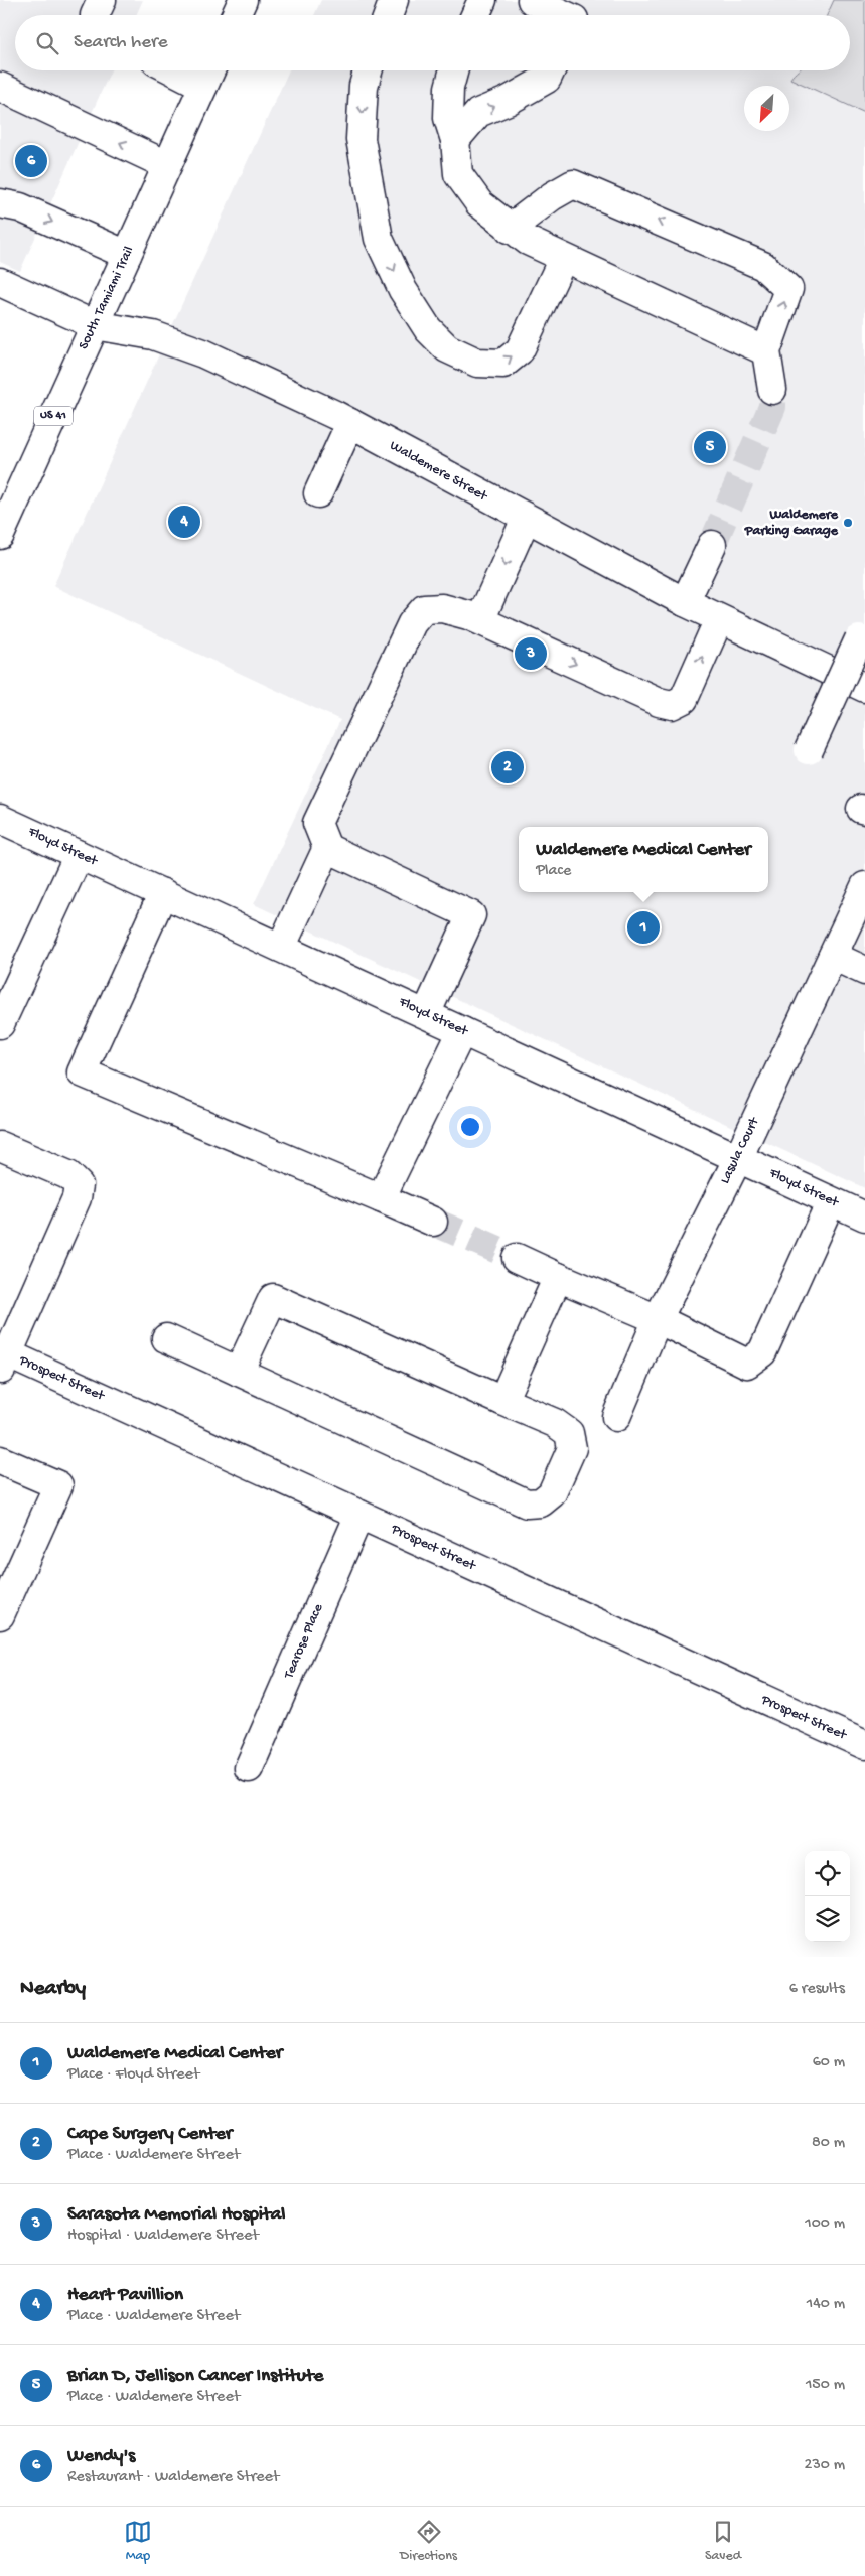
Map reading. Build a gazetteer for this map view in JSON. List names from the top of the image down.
{
  "streets": {
    "street": [
      "South Tamiami Trail",
      "US 41",
      "Waldemere Street",
      "Floyd Street",
      "Lasula Court",
      "Prospect Street",
      "Tearose Place"
    ]
  },
  "crossings": [
    ["South Tamiami Trail", "Waldemere Street"],
    ["Floyd Street", "Lasula Court"],
    ["Prospect Street", "Tearose Place"]
  ],
  "places": ["Waldemere Parking Garage"],
  "north": "bottom left",
  "page": {
    "search": "Search here",
    "pins": [
      "6",
      "5",
      "4",
      "3",
      "2",
      "1"
    ],
    "popup": ["Waldemere Medical Center", "Place"],
    "heading": ["Nearby", "6 results"],
    "list": [
      {
        "mark": "1",
        "name": "Waldemere Medical Center",
        "note": "Place · Floyd Street",
        "value": "60 m"
      },
      {
        "mark": "2",
        "name": "Cape Surgery Center",
        "note": "Place · Waldemere Street",
        "value": "80 m"
      },
      {
        "mark": "3",
        "name": "Sarasota Memorial Hospital",
        "note": "Hospital · Waldemere Street",
        "value": "100 m"
      },
      {
        "mark": "4",
        "name": "Heart Pavillion",
        "note": "Place · Waldemere Street",
        "value": "140 m"
      },
      {
        "mark": "5",
        "name": "Brian D, Jellison Cancer Institute",
        "note": "Place · Waldemere Street",
        "value": "150 m"
      },
      {
        "mark": "6",
        "name": "Wendy's",
        "note": "Restaurant · Waldemere Street",
        "value": "230 m"
      }
    ],
    "nav": ["Map", "Directions", "Saved"]
  }
}
